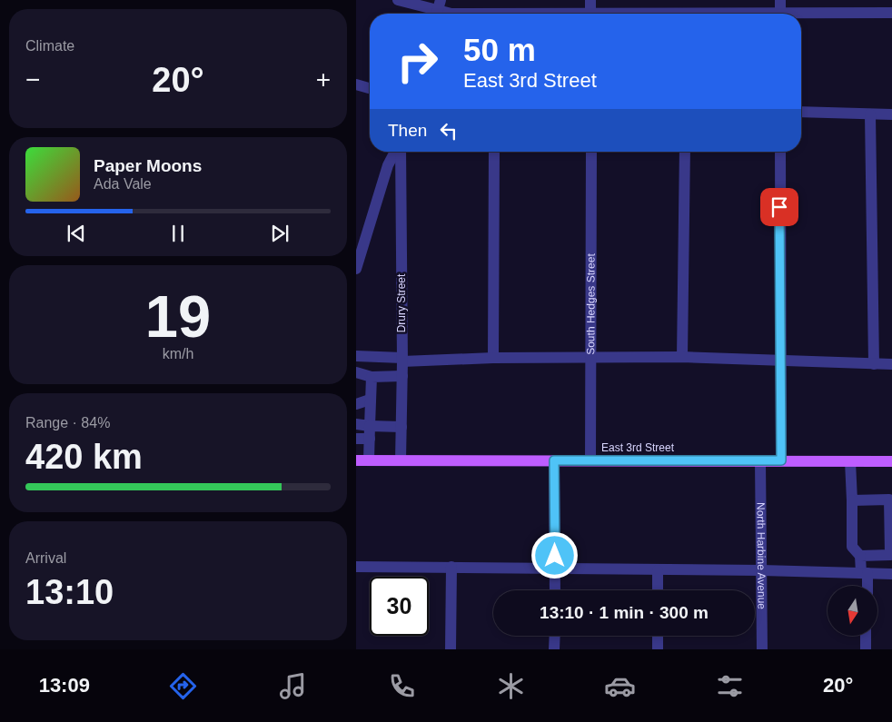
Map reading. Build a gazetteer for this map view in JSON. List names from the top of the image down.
{
  "streets": {
    "main road": ["East 3rd Street"],
    "street": ["Drury Street", "South Hedges Street", "North Harbine Avenue"]
  },
  "crossings": [
    ["Drury Street", "East 3rd Street"],
    ["South Hedges Street", "East 3rd Street"],
    ["East 3rd Street", "North Harbine Avenue"]
  ],
  "north": "bottom",
  "page": {
    "tile": [
      "Climate",
      ["19", "km/h"],
      ["Range · 84%", "420 km"],
      ["Arrival", "13:10"]
    ],
    "turn": ["50 m", "East 3rd Street"],
    "heat": ["−", "20°", "+"],
    "then": "Then",
    "song": ["Paper Moons", "Ada Vale"],
    "limit": "30",
    "trip": "13:10 · 1 min · 300 m",
    "tabs": ["13:09", "20°"]
  }
}
